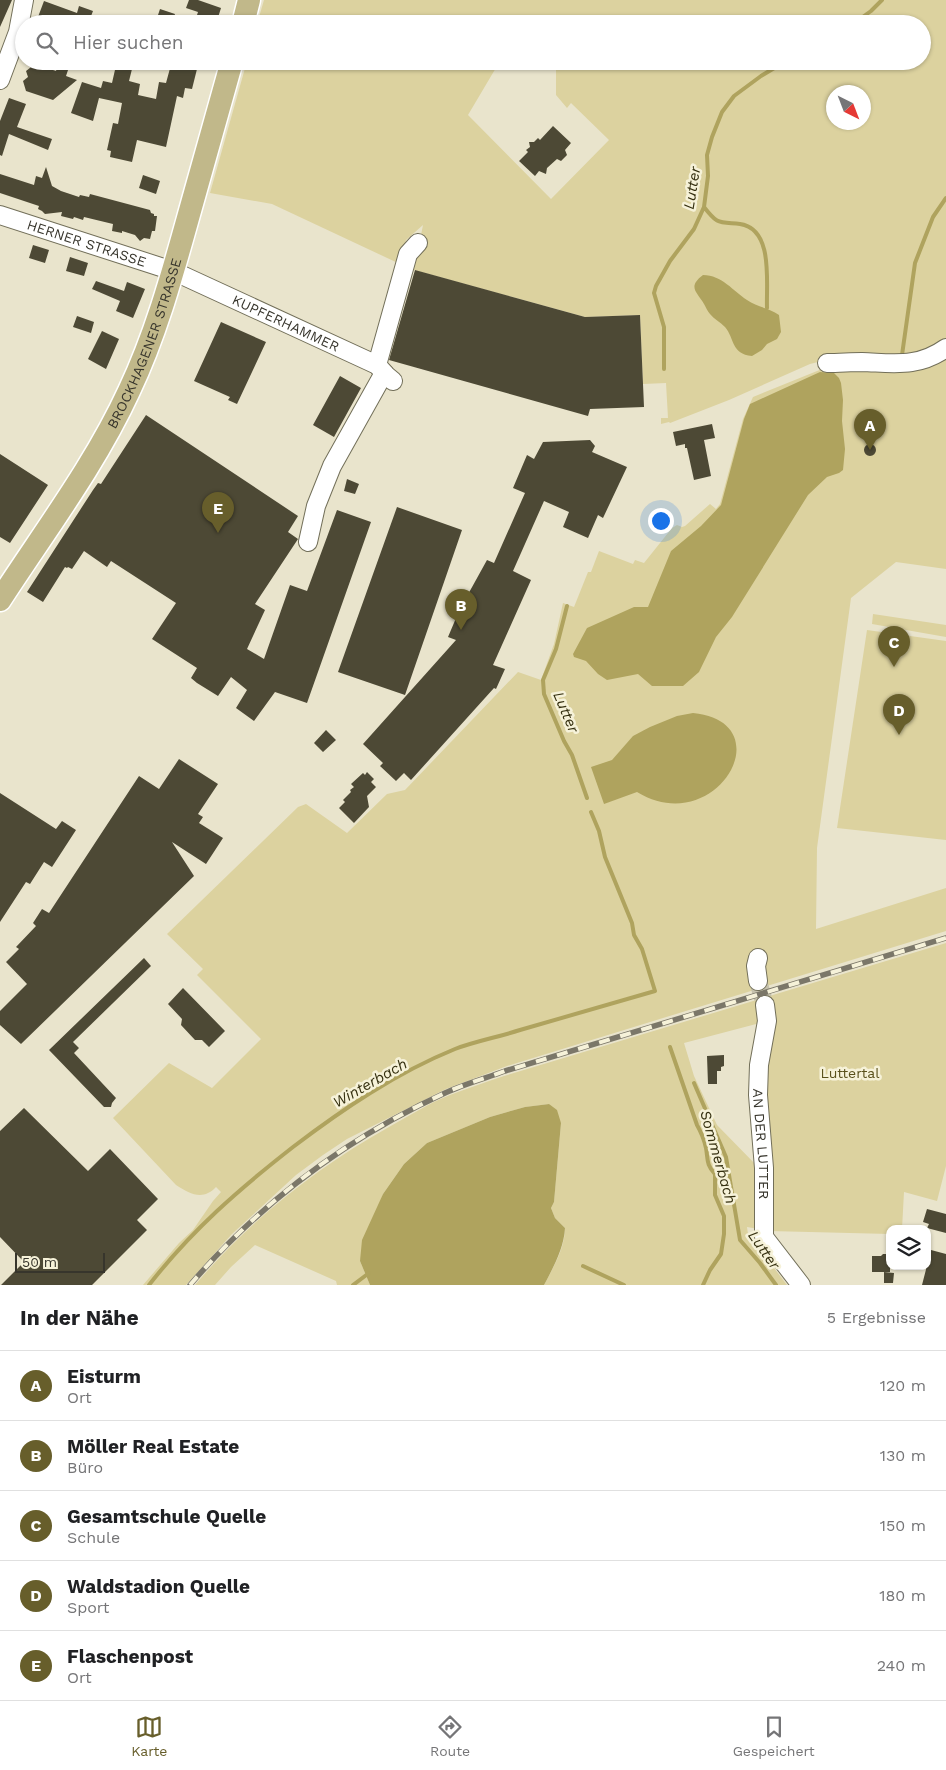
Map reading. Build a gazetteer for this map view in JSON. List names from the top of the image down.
{
  "streets": {
    "main road": ["BROCKHAGENER STRASSE"],
    "street": ["HERNER STRASSE", "KUPFERHAMMER", "AN DER LUTTER"]
  },
  "crossings": [
    ["HERNER STRASSE", "KUPFERHAMMER"],
    ["HERNER STRASSE", "BROCKHAGENER STRASSE"],
    ["KUPFERHAMMER", "BROCKHAGENER STRASSE"]
  ],
  "water": ["Lutter", "Winterbach", "Sommerbach"],
  "parks": ["Luttertal"],
  "scale_bar": "50 m",
  "north": "bottom right",
  "page": {
    "search": "Hier suchen",
    "pins": [
      "A",
      "E",
      "B",
      "C",
      "D"
    ],
    "scale": "50 m",
    "heading": ["In der Nähe", "5 Ergebnisse"],
    "list": [
      {
        "mark": "A",
        "name": "Eisturm",
        "note": "Ort",
        "value": "120 m"
      },
      {
        "mark": "B",
        "name": "Möller Real Estate",
        "note": "Büro",
        "value": "130 m"
      },
      {
        "mark": "C",
        "name": "Gesamtschule Quelle",
        "note": "Schule",
        "value": "150 m"
      },
      {
        "mark": "D",
        "name": "Waldstadion Quelle",
        "note": "Sport",
        "value": "180 m"
      },
      {
        "mark": "E",
        "name": "Flaschenpost",
        "note": "Ort",
        "value": "240 m"
      }
    ],
    "nav": ["Karte", "Route", "Gespeichert"]
  }
}
